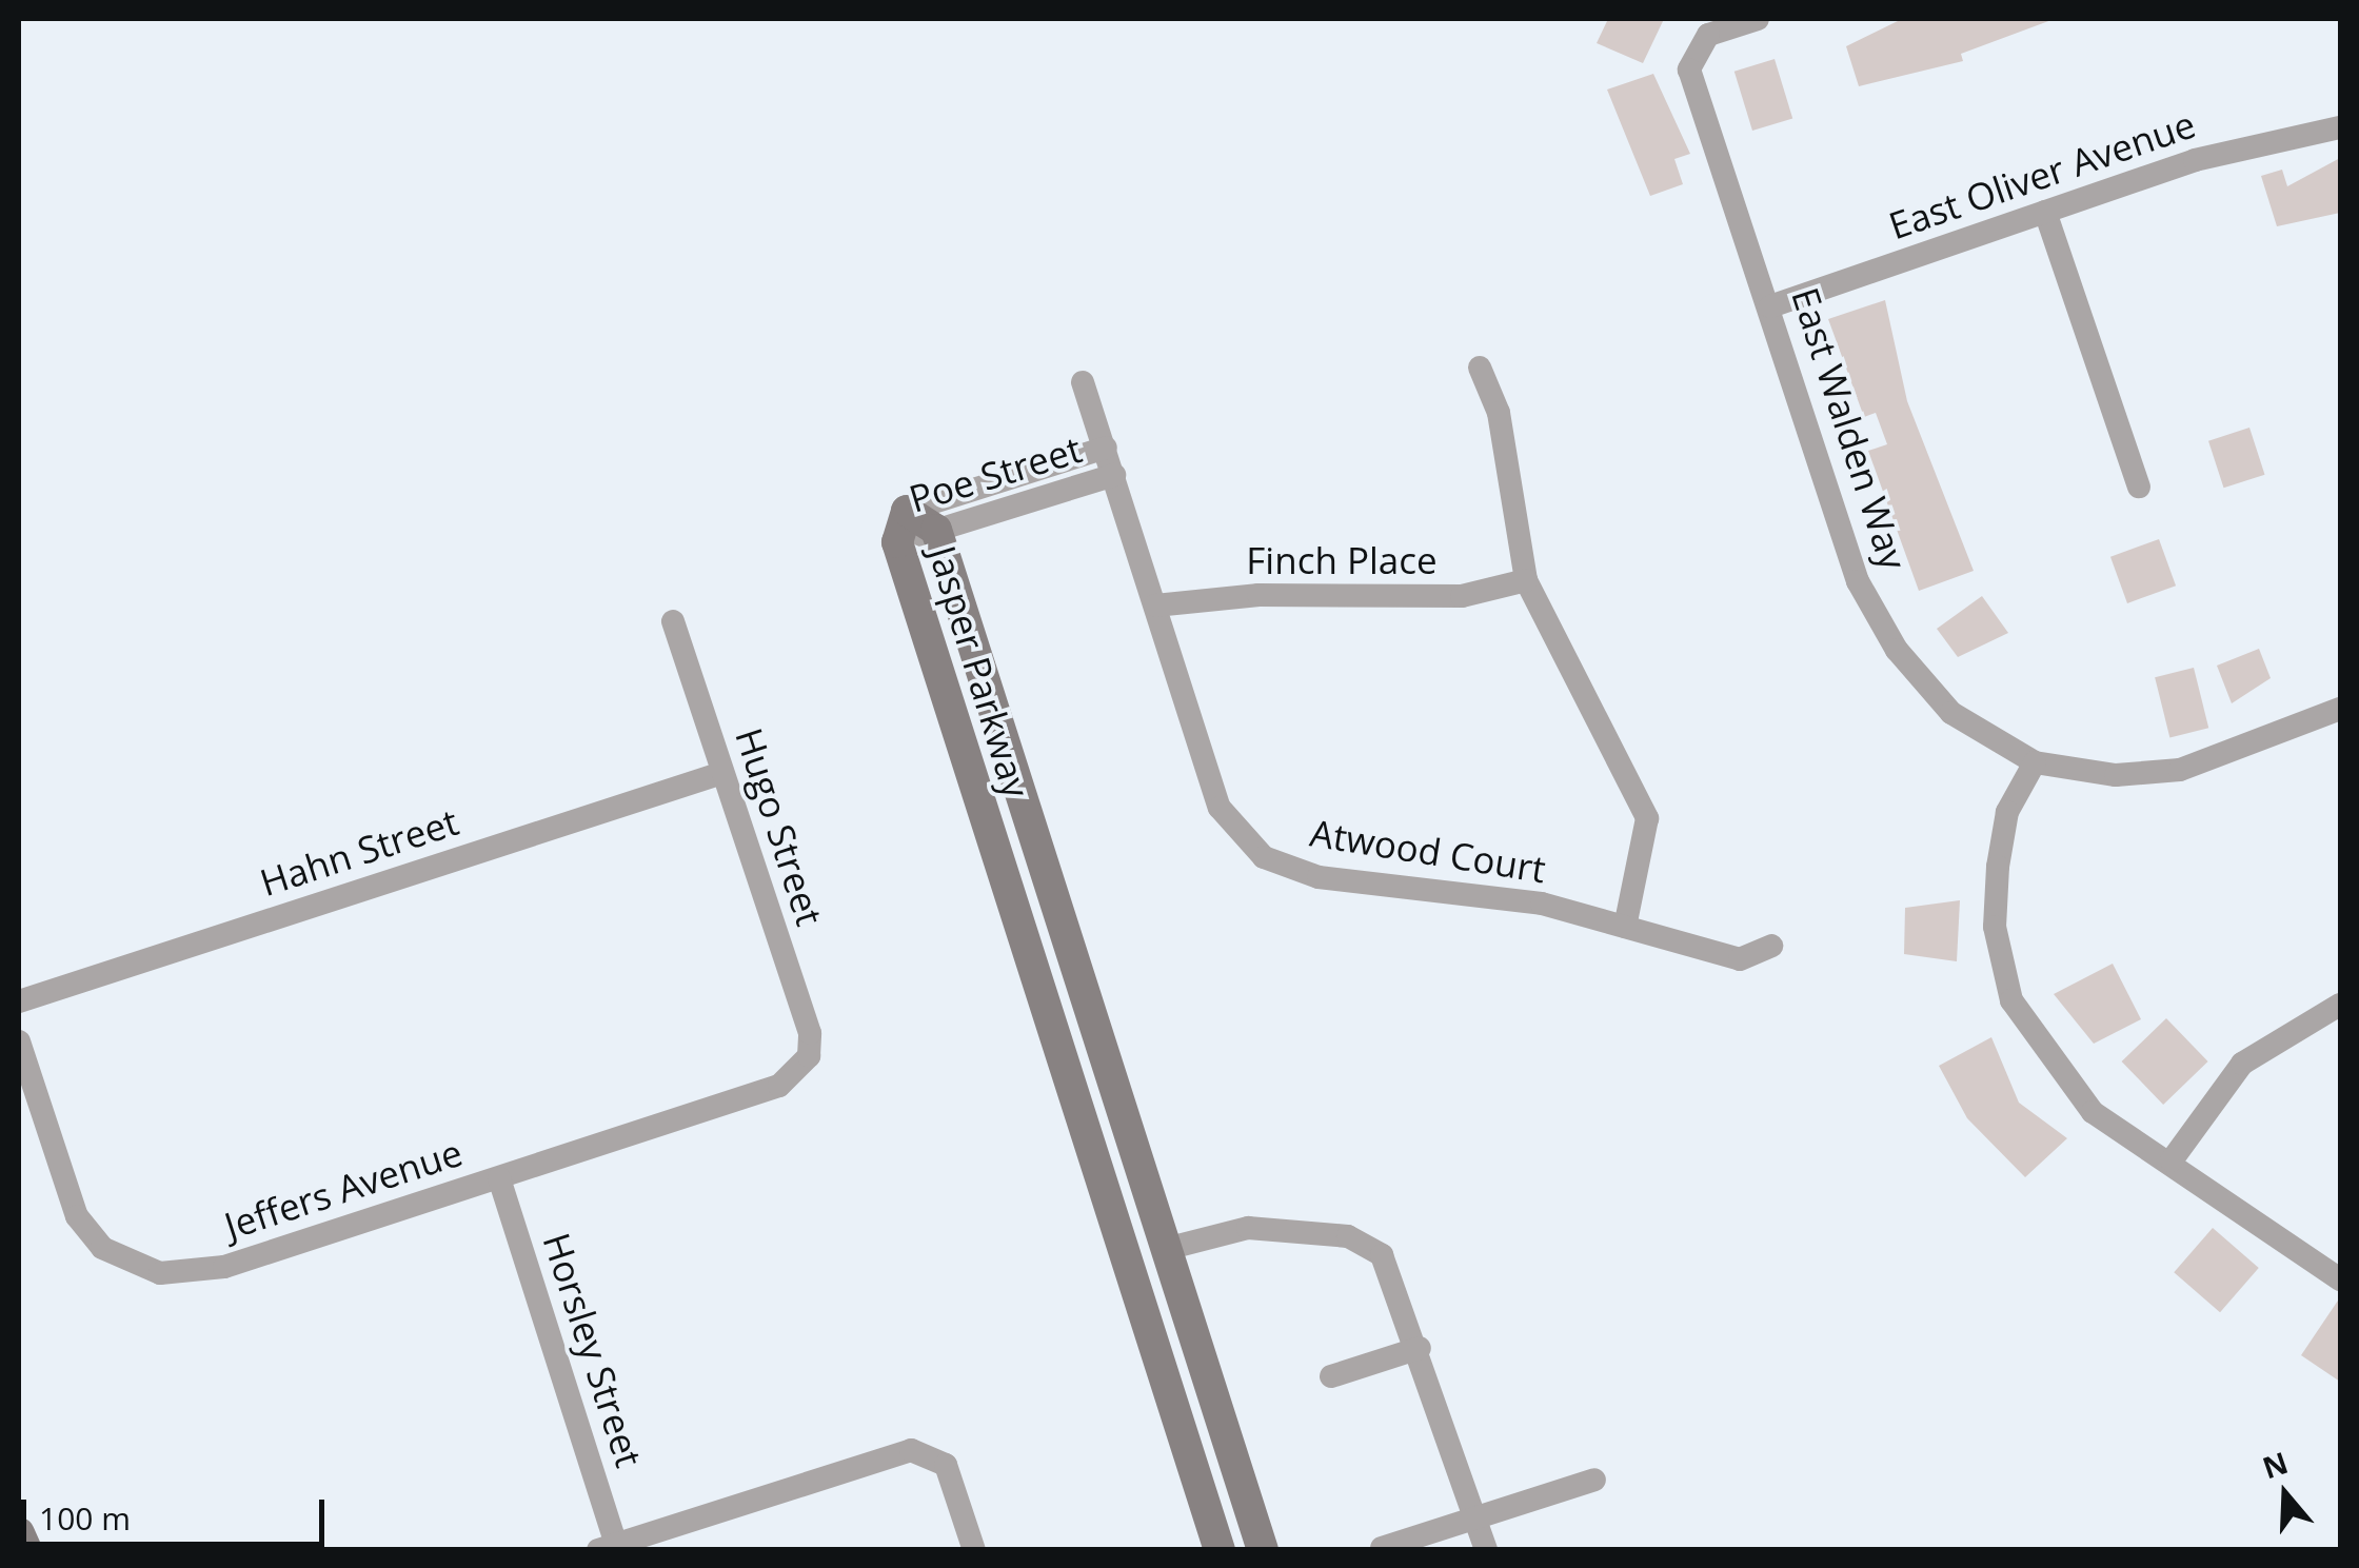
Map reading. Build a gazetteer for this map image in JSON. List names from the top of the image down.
{
  "streets": {
    "street": [
      "East Oliver Avenue",
      "East Walden Way",
      "Poe Street",
      "Finch Place",
      "Jasper Parkway",
      "Hugo Street",
      "Atwood Court",
      "Hahn Street",
      "Jeffers Avenue",
      "Horsley Street"
    ]
  },
  "crossings": [
    ["East Oliver Avenue", "East Walden Way"],
    ["Poe Street", "Jasper Parkway"],
    ["Poe Street", "Atwood Court"],
    ["Finch Place", "Atwood Court"],
    ["Hugo Street", "Hahn Street"],
    ["Hugo Street", "Jeffers Avenue"],
    ["Jeffers Avenue", "Horsley Street"]
  ],
  "scale_bar": "100 m",
  "north": "top"
}
